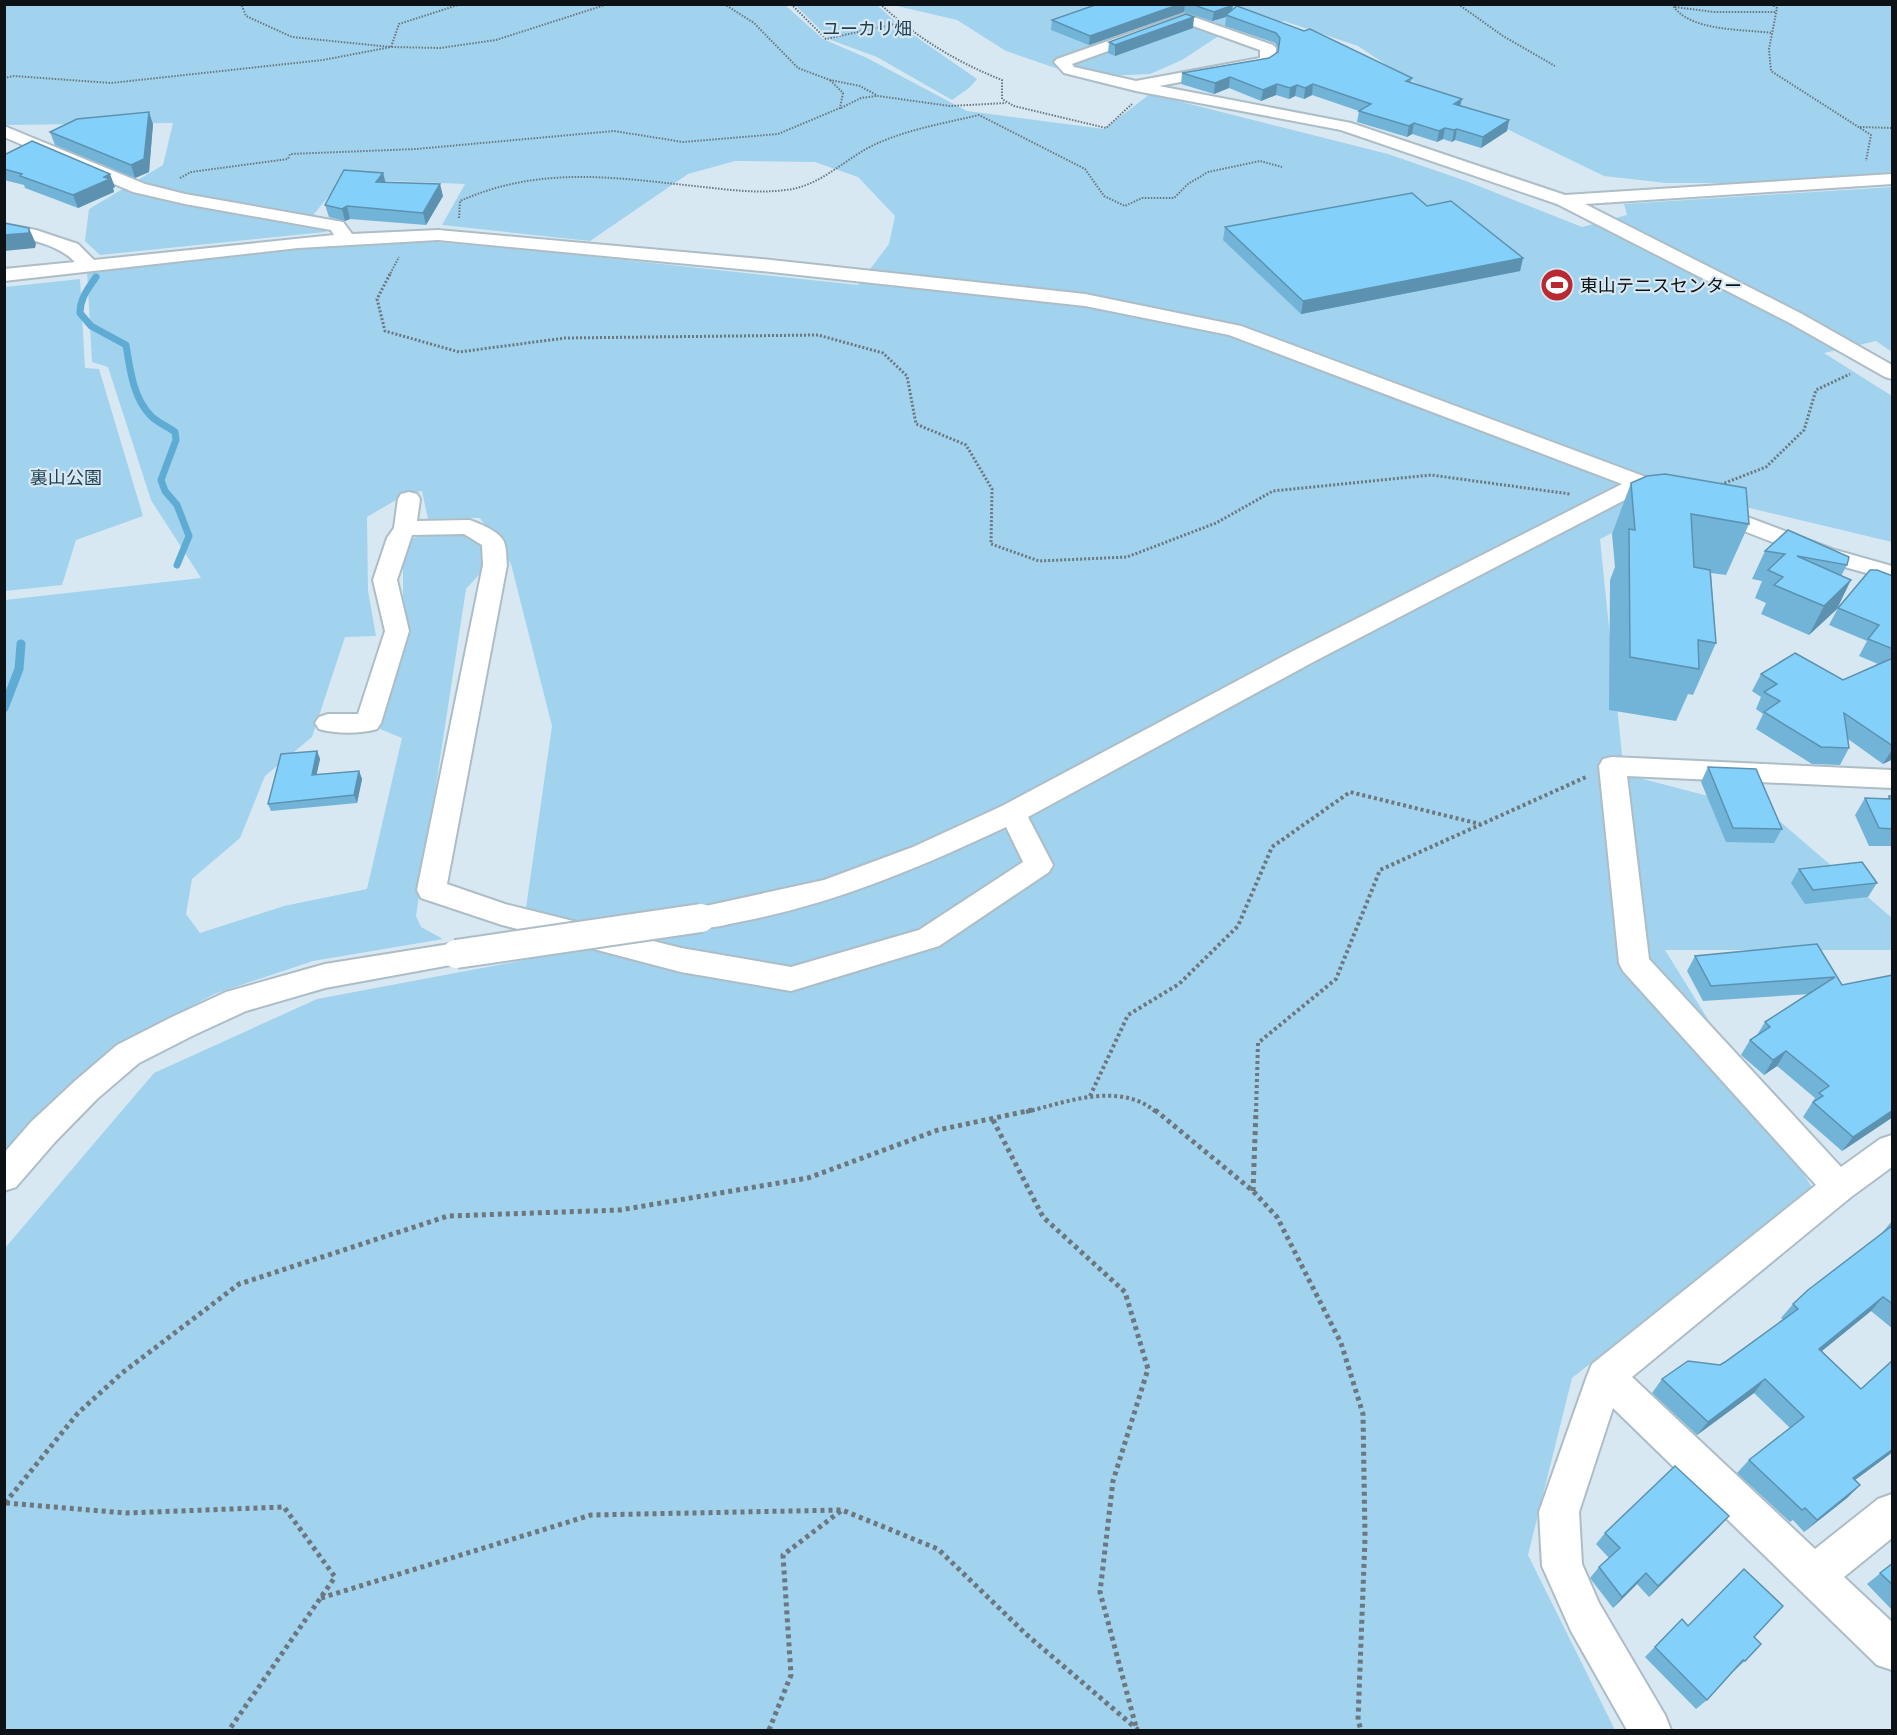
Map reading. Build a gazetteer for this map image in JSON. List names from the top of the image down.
{
  "parks": ["ユーカリ畑", "裏山公園"],
  "places": {
    "sports": ["東山テニスセンター"]
  }
}
